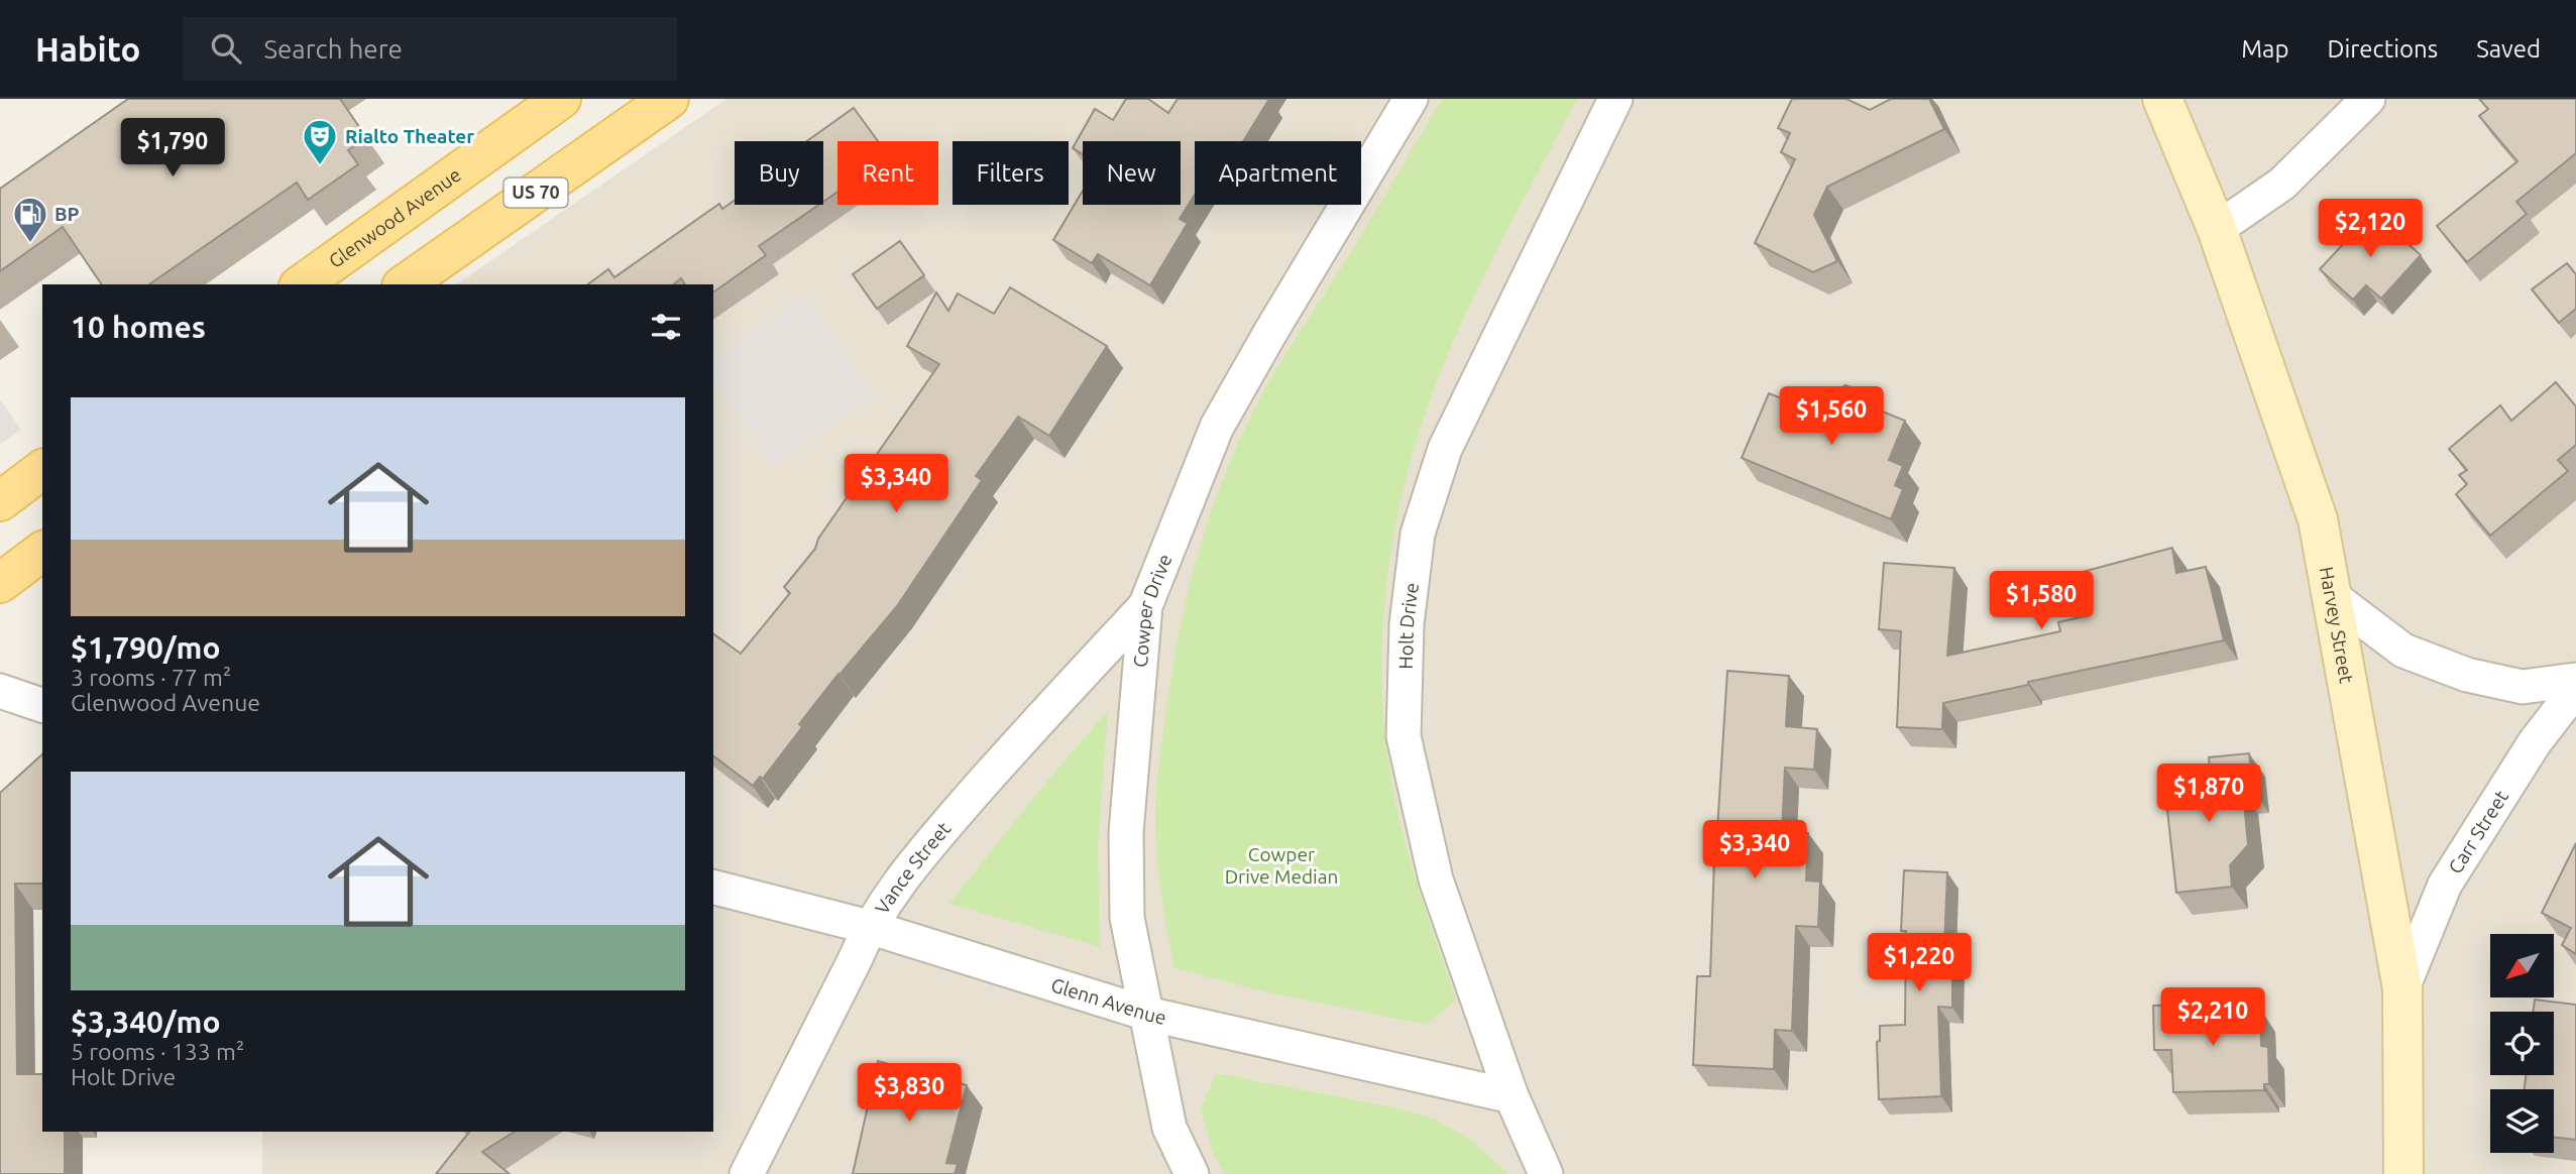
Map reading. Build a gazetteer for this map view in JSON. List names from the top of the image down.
{
  "streets": {
    "main road": ["US 70", "Glenwood Avenue"],
    "street": [
      "Cowper Drive",
      "Harvey Street",
      "Holt Drive",
      "Carr Street",
      "Vance Street",
      "Glenn Avenue"
    ]
  },
  "crossings": [
    ["Cowper Drive", "Vance Street"],
    ["Cowper Drive", "Glenn Avenue"],
    ["Harvey Street", "Carr Street"],
    ["Holt Drive", "Glenn Avenue"],
    ["Vance Street", "Glenn Avenue"]
  ],
  "parks": ["Cowper Drive Median"],
  "places": {
    "theatre": ["Rialto Theater"],
    "fuel station": ["BP"]
  },
  "north": "bottom left",
  "page": {
    "header": "Habito",
    "search": "Search here",
    "nav": ["Map", "Directions", "Saved"],
    "price": [
      "$1,790",
      "$2,120",
      "$1,560",
      "$3,340",
      "$1,580",
      "$1,870",
      "$3,340",
      "$1,220",
      "$2,210",
      "$3,830"
    ],
    "chip": [
      "Buy",
      "Rent",
      "Filters",
      "New",
      "Apartment"
    ],
    "heading": "10 homes",
    "list": [
      {
        "name": "$1,790/mo",
        "note": "3 rooms · 77 m² · Glenwood Avenue"
      },
      {
        "name": "$3,340/mo",
        "note": "5 rooms · 133 m² · Holt Drive"
      }
    ]
  }
}
